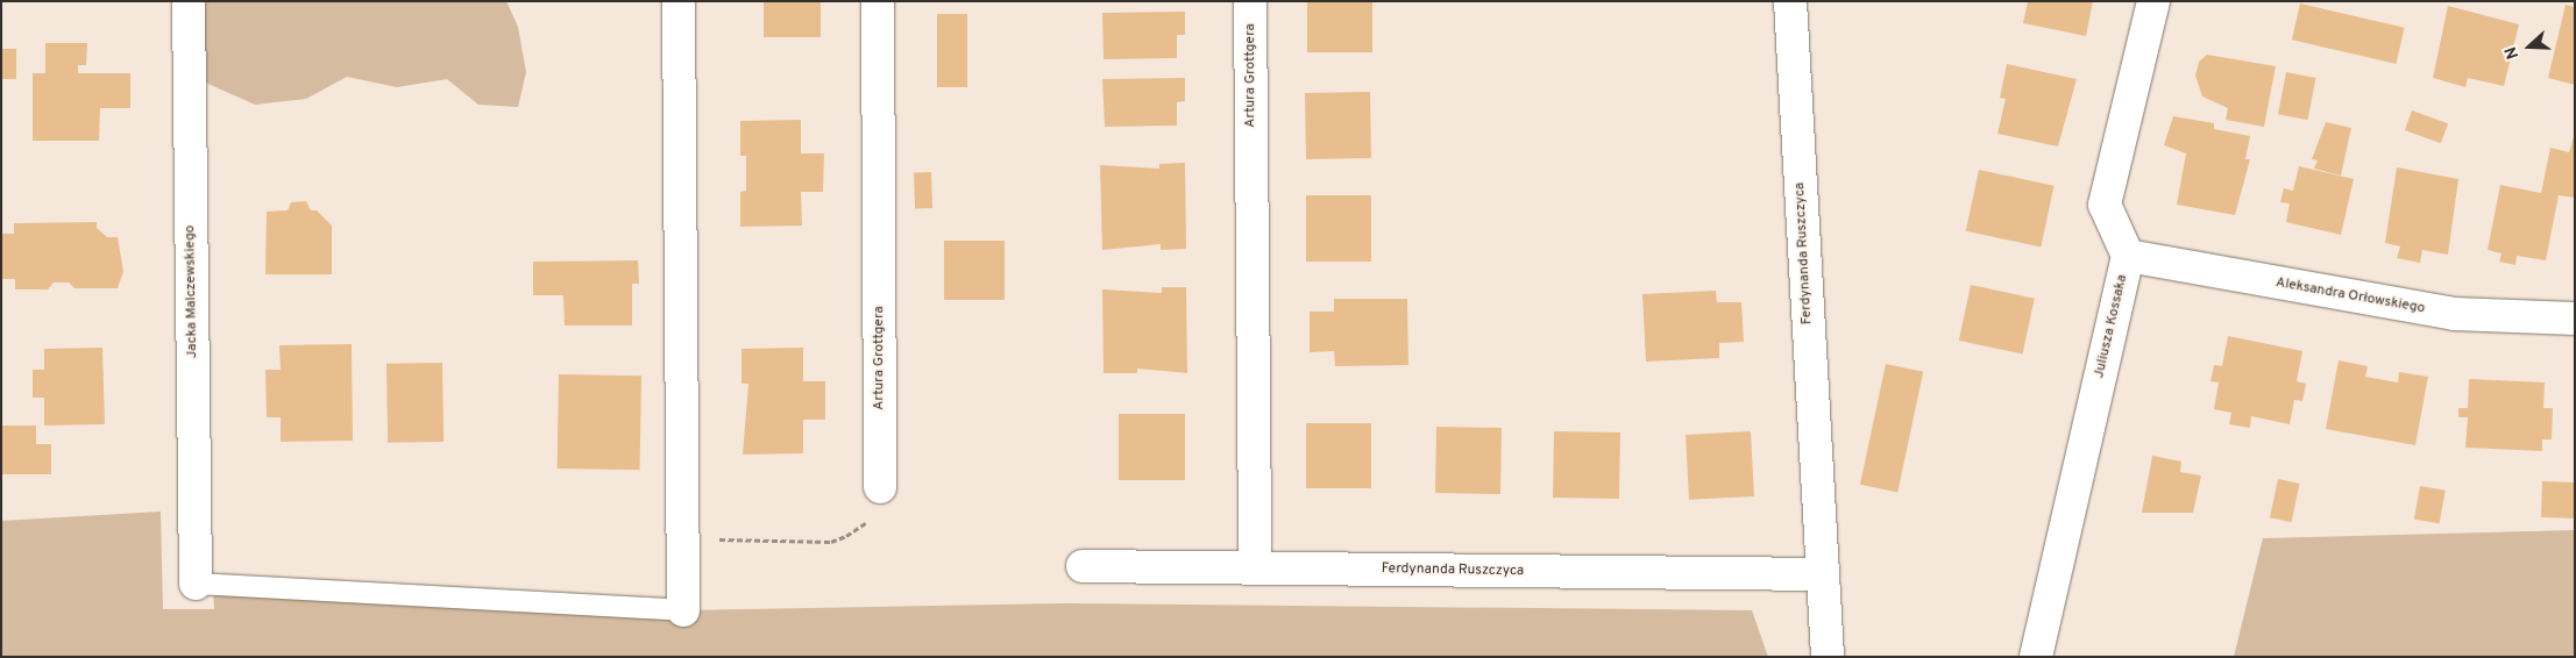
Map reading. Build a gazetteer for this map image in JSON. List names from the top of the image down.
{
  "streets": {
    "street": [
      "Artura Grottgera",
      "Ferdynanda Ruszczyca",
      "Jacka Malczewskiego",
      "Aleksandra Orłowskiego",
      "Juliusza Kossaka"
    ]
  },
  "crossings": [
    ["Artura Grottgera", "Ferdynanda Ruszczyca"],
    ["Aleksandra Orłowskiego", "Juliusza Kossaka"]
  ],
  "north": "left"
}
